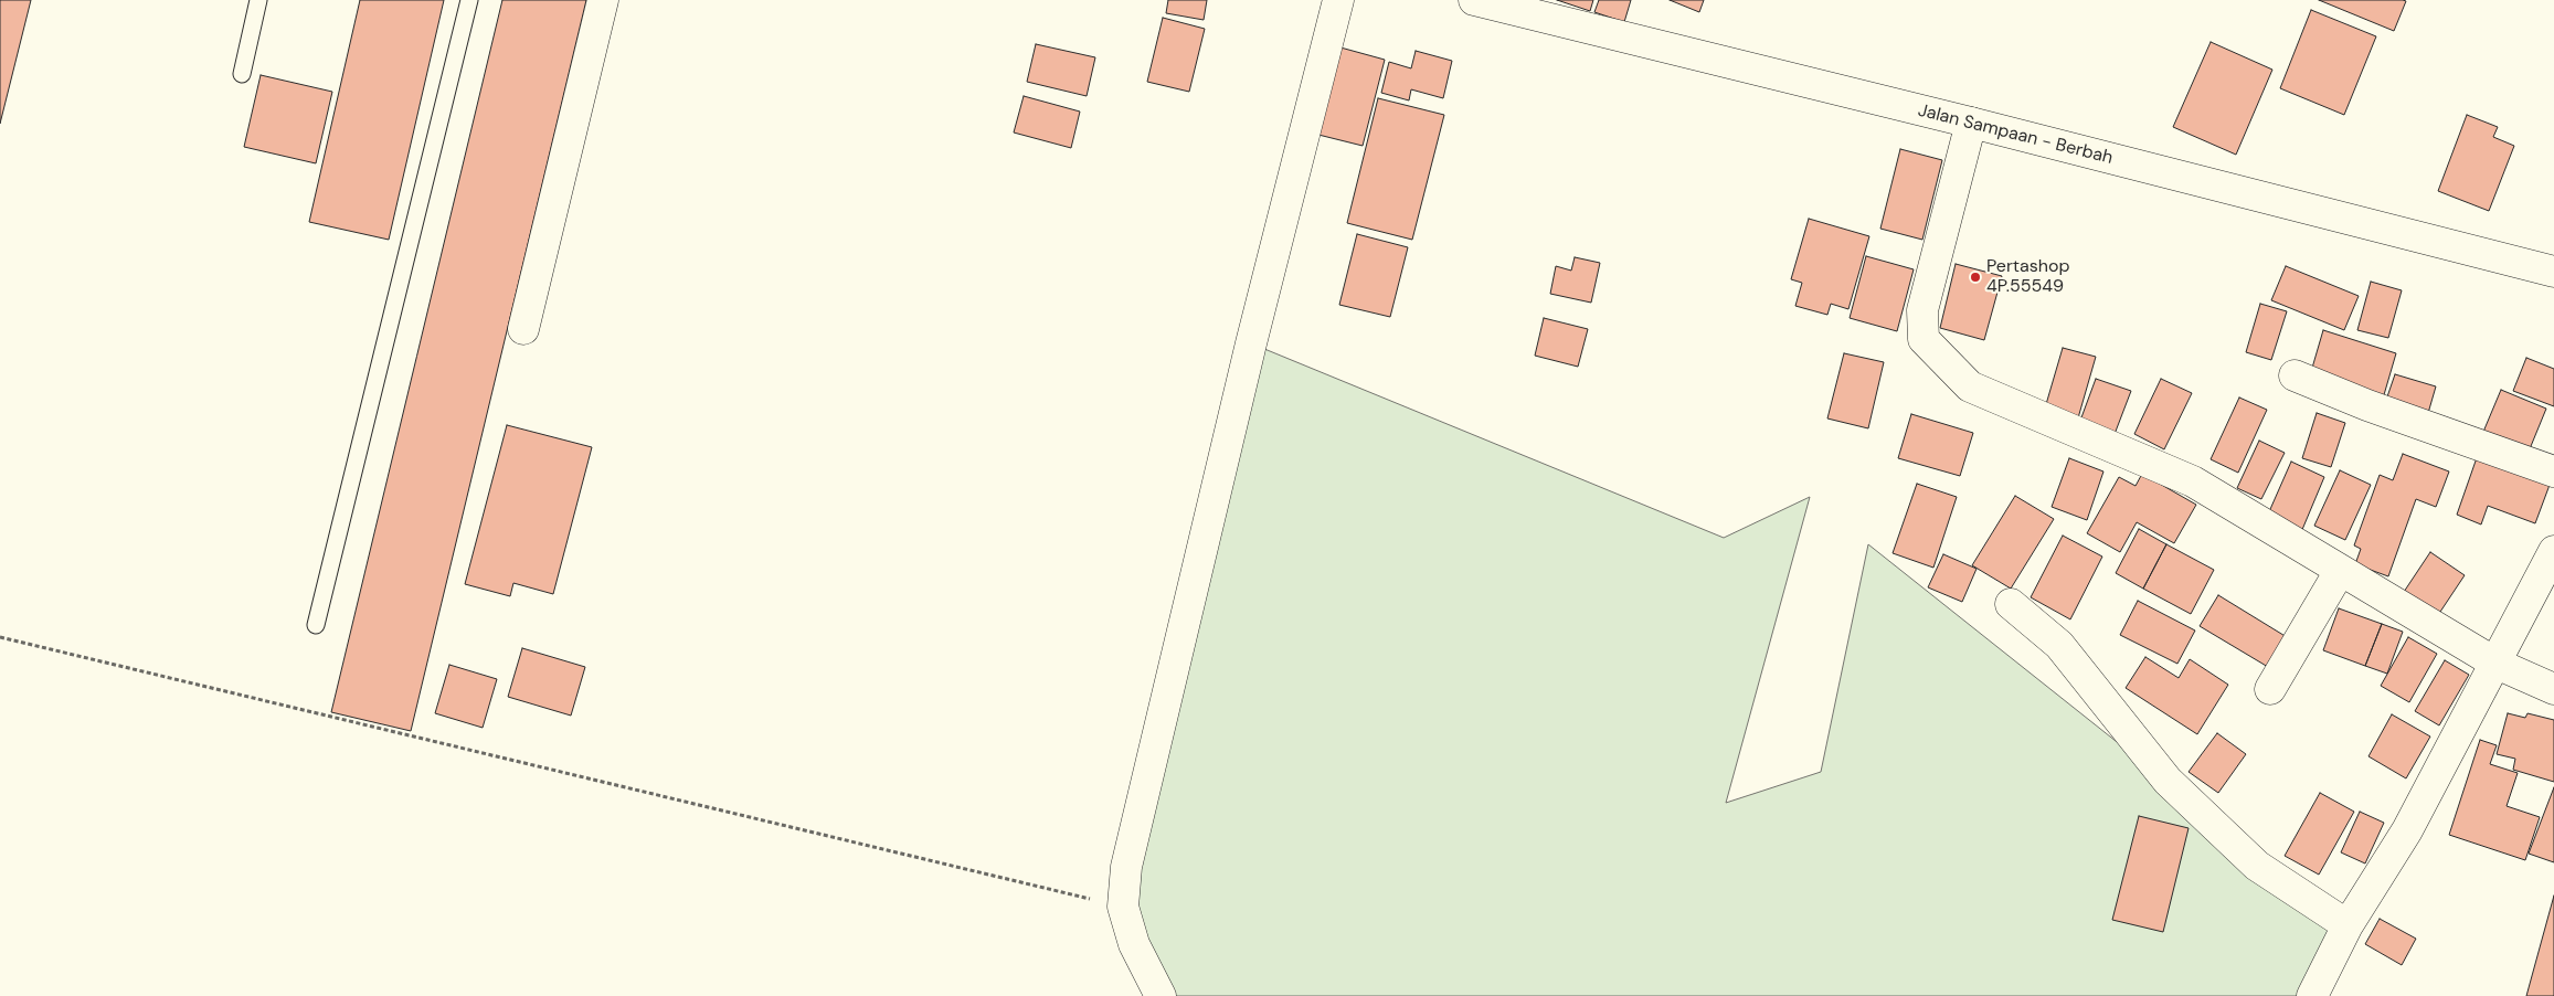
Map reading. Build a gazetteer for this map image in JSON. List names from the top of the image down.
{
  "streets": {
    "street": ["Jalan Sampaan - Berbah"]
  },
  "places": ["Pertashop 4P.55549"]
}
